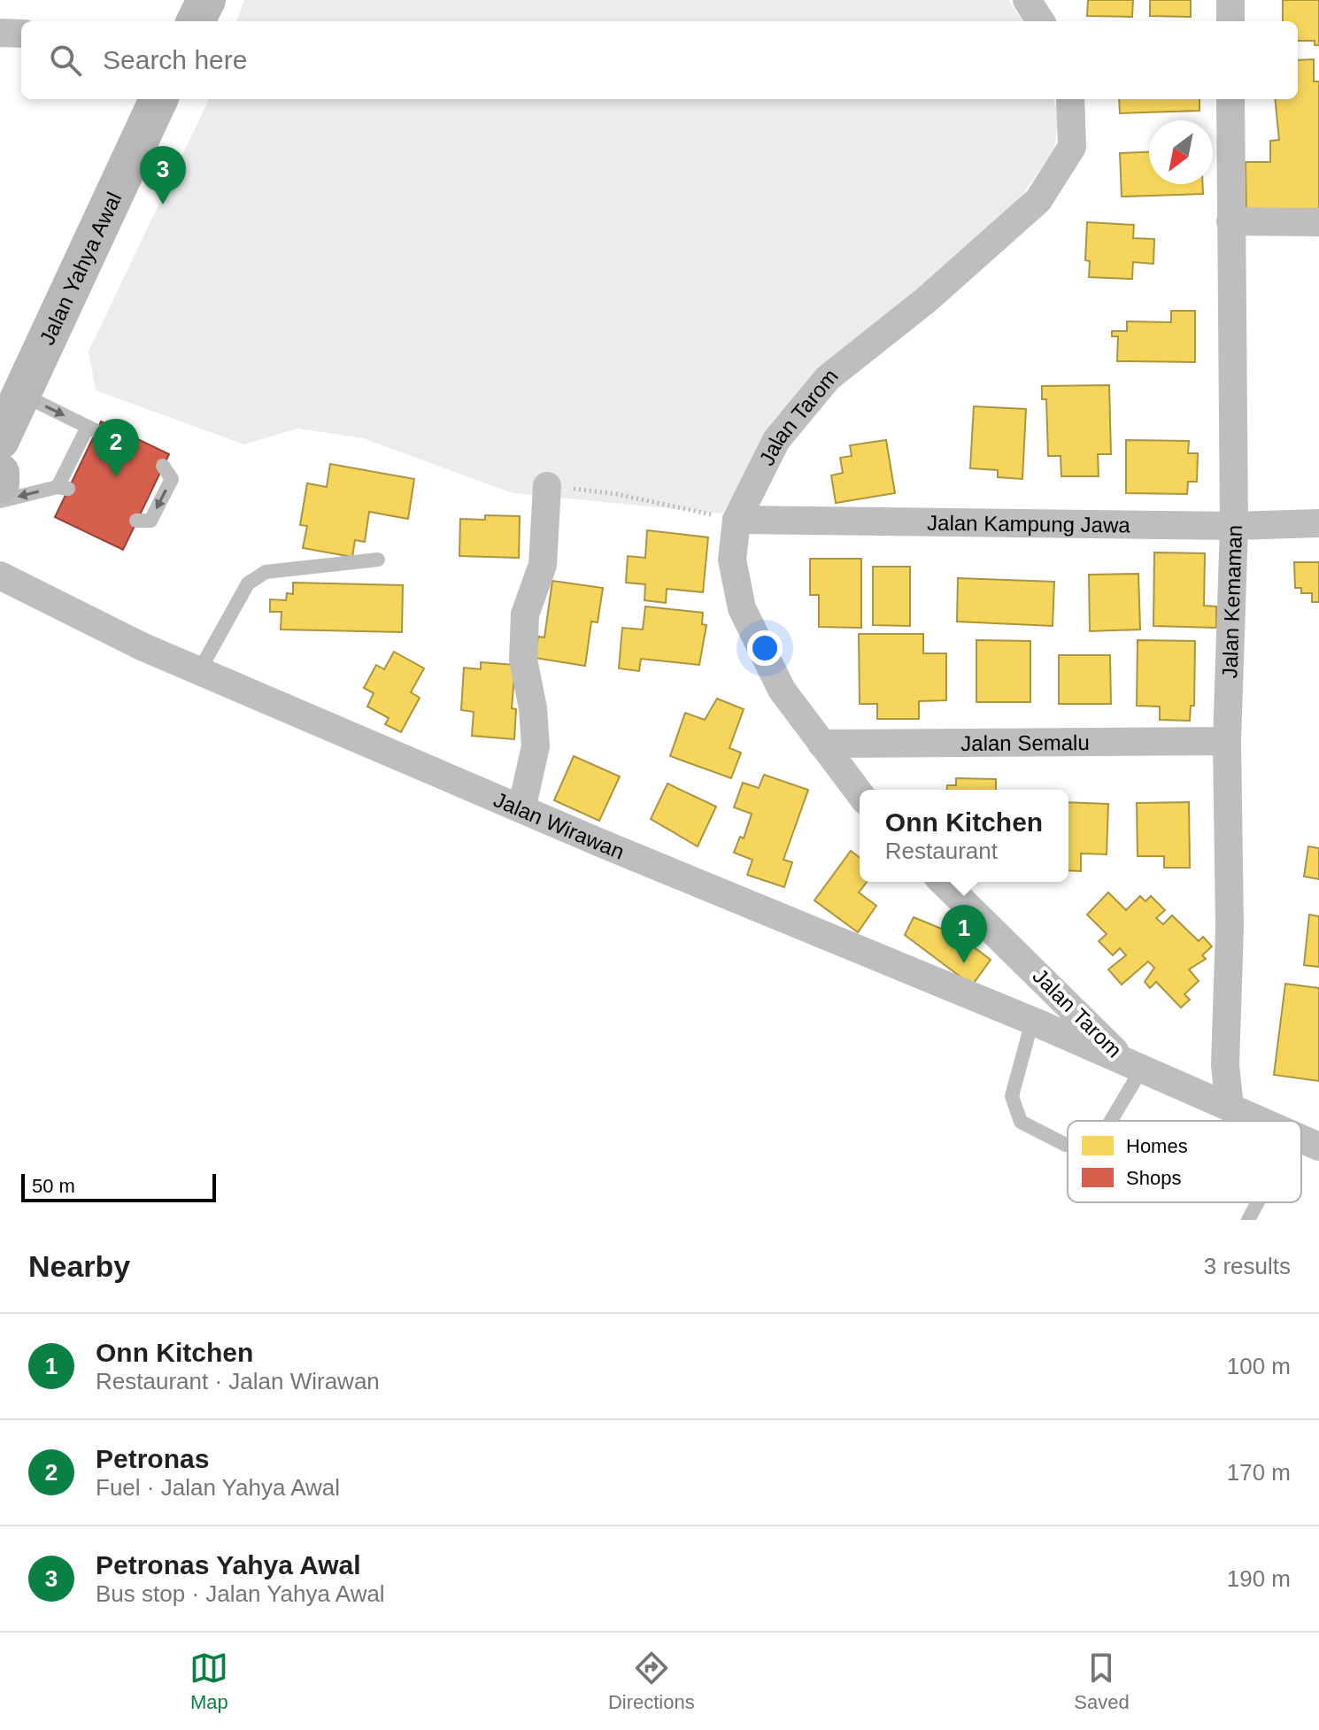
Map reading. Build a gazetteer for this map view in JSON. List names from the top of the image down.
{
  "streets": {
    "main road": ["Jalan Yahya Awal"],
    "street": [
      "Jalan Tarom",
      "Jalan Kampung Jawa",
      "Jalan Kemaman",
      "Jalan Semalu",
      "Jalan Wirawan"
    ]
  },
  "crossings": [
    ["Jalan Tarom", "Jalan Kampung Jawa"],
    ["Jalan Tarom", "Jalan Kemaman"],
    ["Jalan Tarom", "Jalan Semalu"],
    ["Jalan Tarom", "Jalan Wirawan"],
    ["Jalan Kampung Jawa", "Jalan Kemaman"],
    ["Jalan Kemaman", "Jalan Semalu"]
  ],
  "legend": ["Homes", "Shops"],
  "scale_bar": "50 m",
  "north": "bottom left",
  "page": {
    "search": "Search here",
    "pins": ["3", "2", "1"],
    "popup": ["Onn Kitchen", "Restaurant"],
    "scale": "50 m",
    "heading": ["Nearby", "3 results"],
    "list": [
      {
        "mark": "1",
        "name": "Onn Kitchen",
        "note": "Restaurant · Jalan Wirawan",
        "value": "100 m"
      },
      {
        "mark": "2",
        "name": "Petronas",
        "note": "Fuel · Jalan Yahya Awal",
        "value": "170 m"
      },
      {
        "mark": "3",
        "name": "Petronas Yahya Awal",
        "note": "Bus stop · Jalan Yahya Awal",
        "value": "190 m"
      }
    ],
    "nav": ["Map", "Directions", "Saved"]
  }
}
